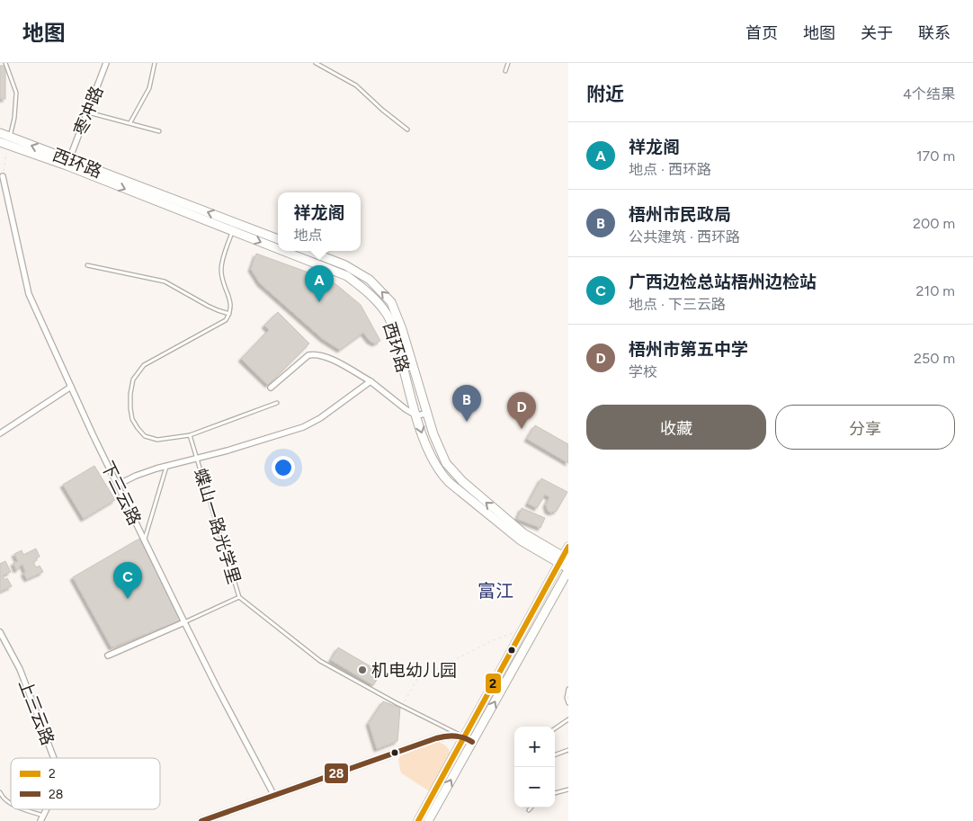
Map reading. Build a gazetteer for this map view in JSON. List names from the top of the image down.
{
  "streets": {
    "main road": ["西环路"],
    "street": ["枣冲路", "下三云路", "上三云路"],
    "lane": ["蝶山一路光学里"]
  },
  "crossings": [
    ["枣冲路", "西环路"]
  ],
  "districts": ["富江"],
  "places": ["机电幼儿园"],
  "lines": ["transit line 2", "transit line 28"],
  "legend": ["2", "28"],
  "page": {
    "header": "地图",
    "nav": [
      "首页",
      "地图",
      "关于",
      "联系"
    ],
    "heading": ["附近", "4个结果"],
    "list": [
      {
        "mark": "A",
        "name": "祥龙阁",
        "note": "地点 · 西环路",
        "value": "170 m"
      },
      {
        "mark": "B",
        "name": "梧州市民政局",
        "note": "公共建筑 · 西环路",
        "value": "200 m"
      },
      {
        "mark": "C",
        "name": "广西边检总站梧州边检站",
        "note": "地点 · 下三云路",
        "value": "210 m"
      },
      {
        "mark": "D",
        "name": "梧州市第五中学",
        "note": "学校",
        "value": "250 m"
      }
    ],
    "popup": ["祥龙阁", "地点"],
    "pins": [
      "A",
      "B",
      "D",
      "C"
    ],
    "buttons": ["收藏", "分享"],
    "map_buttons": ["+", "−"]
  }
}
